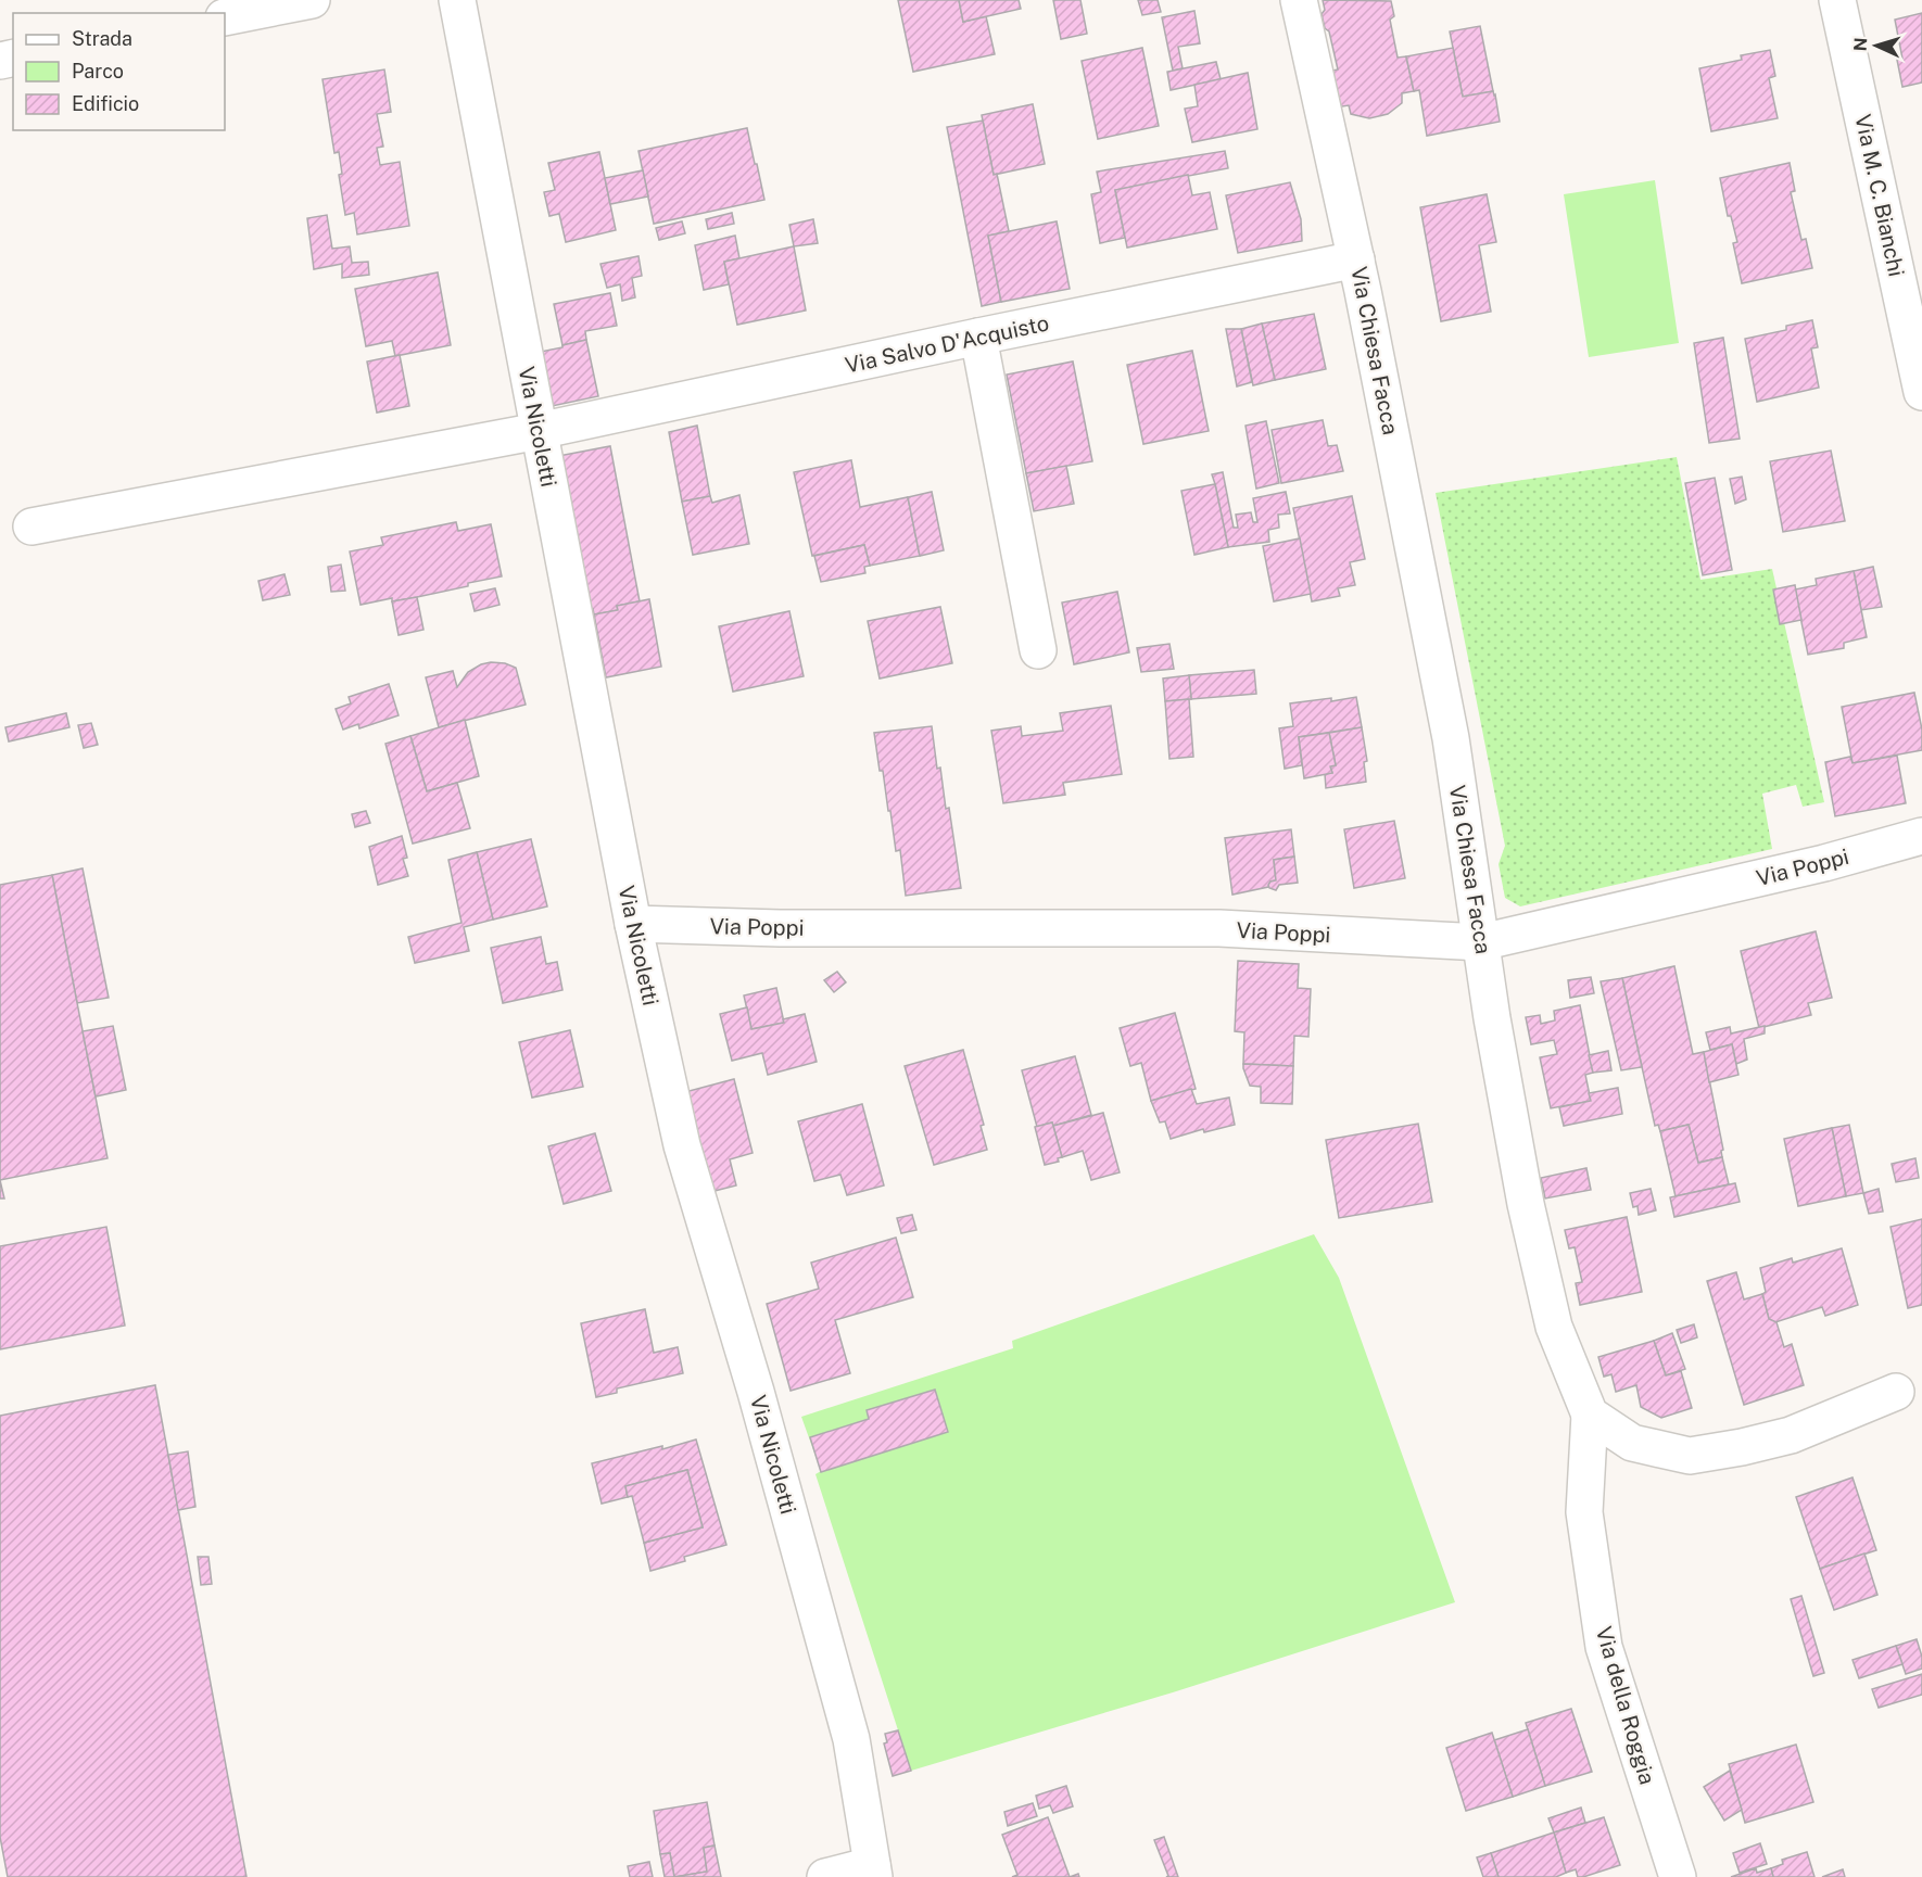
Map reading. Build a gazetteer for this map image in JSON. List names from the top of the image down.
{
  "streets": {
    "street": [
      "Via M. C. Bianchi",
      "Via Salvo D'Acquisto",
      "Via Chiesa Facca",
      "Via Nicoletti",
      "Via Poppi",
      "Via della Roggia"
    ]
  },
  "crossings": [
    ["Via Salvo D'Acquisto", "Via Chiesa Facca"],
    ["Via Salvo D'Acquisto", "Via Nicoletti"],
    ["Via Chiesa Facca", "Via Poppi"],
    ["Via Chiesa Facca", "Via della Roggia"],
    ["Via Nicoletti", "Via Poppi"]
  ],
  "legend": ["Strada", "Parco", "Edificio"],
  "north": "left"
}
